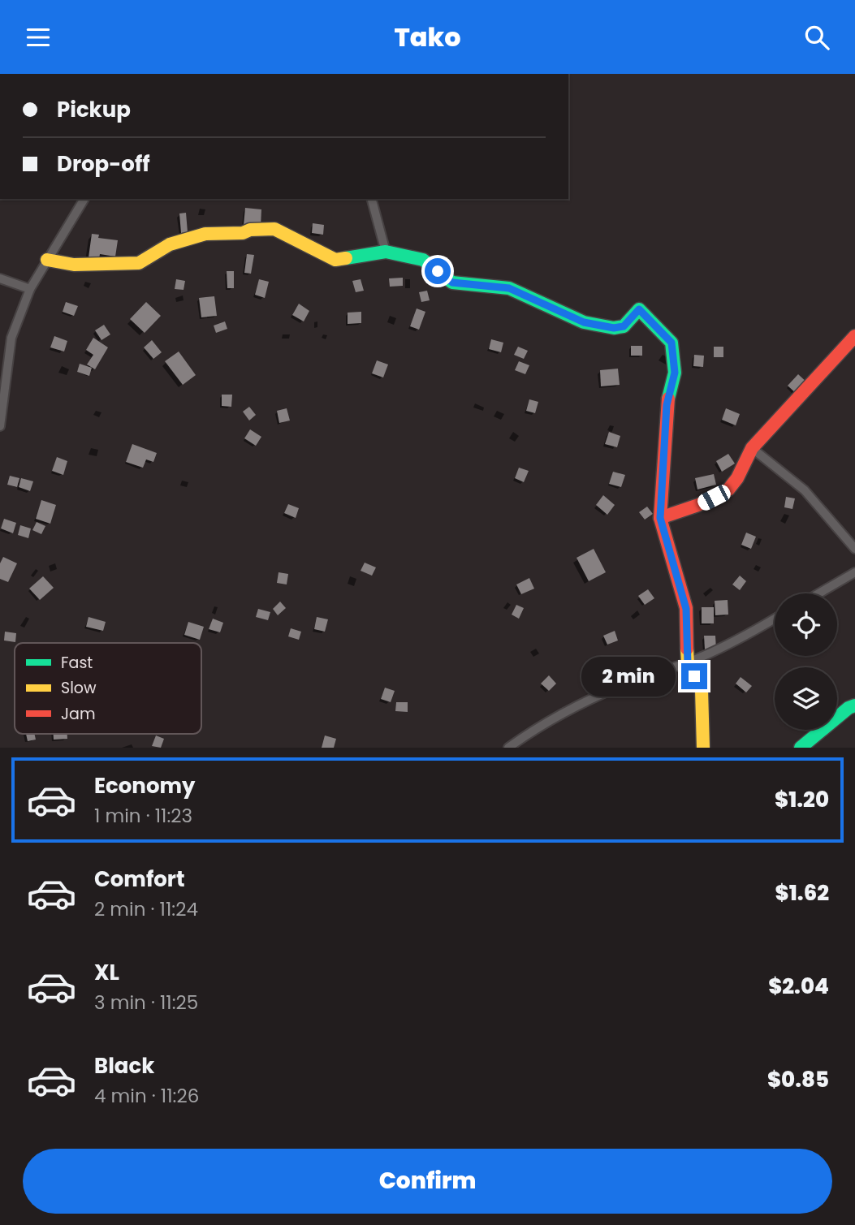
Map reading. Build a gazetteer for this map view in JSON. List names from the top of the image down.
{
  "legend": ["Fast", "Slow", "Jam"],
  "page": {
    "header": "Tako",
    "banner": ["Pickup", "Drop-off"],
    "bubble": "2 min",
    "list": [
      {
        "name": "Economy",
        "note": "1 min · 11:23",
        "value": "$1.20"
      },
      {
        "name": "Comfort",
        "note": "2 min · 11:24",
        "value": "$1.62"
      },
      {
        "name": "XL",
        "note": "3 min · 11:25",
        "value": "$2.04"
      },
      {
        "name": "Black",
        "note": "4 min · 11:26",
        "value": "$0.85"
      }
    ],
    "buttons": "Confirm"
  }
}
